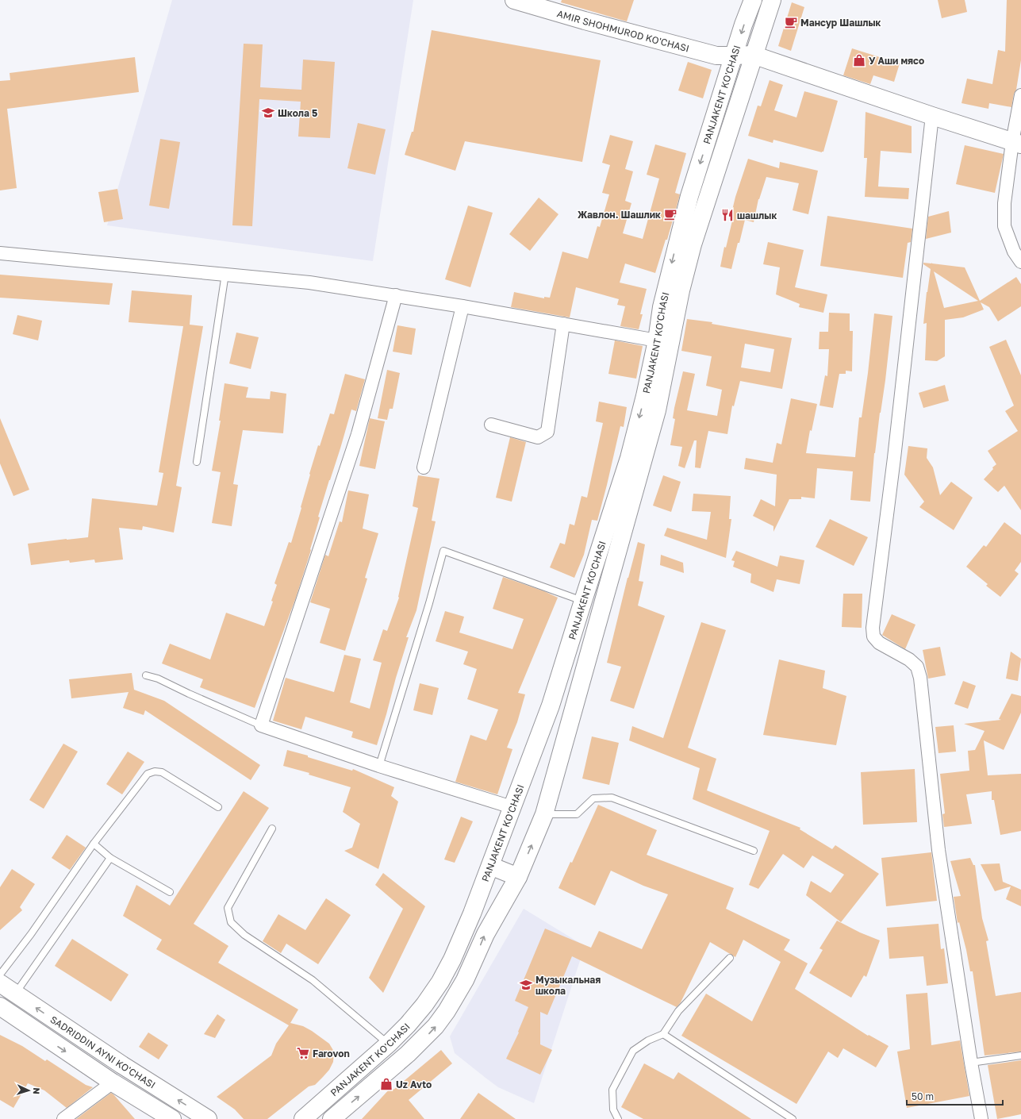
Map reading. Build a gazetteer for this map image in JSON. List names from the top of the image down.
{
  "streets": {
    "main road": ["AMIR SHOHMUROD KO'CHASI", "PANJAKENT KO'CHASI", "SADRIDDIN AYNI KO'CHASI"]
  },
  "crossings": [
    ["AMIR SHOHMUROD KO'CHASI", "PANJAKENT KO'CHASI"]
  ],
  "places": {
    "cafe": ["Мансур Шашлык", "Жавлон. Шашлик"],
    "shop": ["У Аши мясо", "Uz Avto"],
    "school or university": ["Школа 5", "Музыкальная школа"],
    "restaurant": ["шашлык"],
    "supermarket": ["Farovon"]
  },
  "scale_bar": "50 m",
  "north": "right"
}
